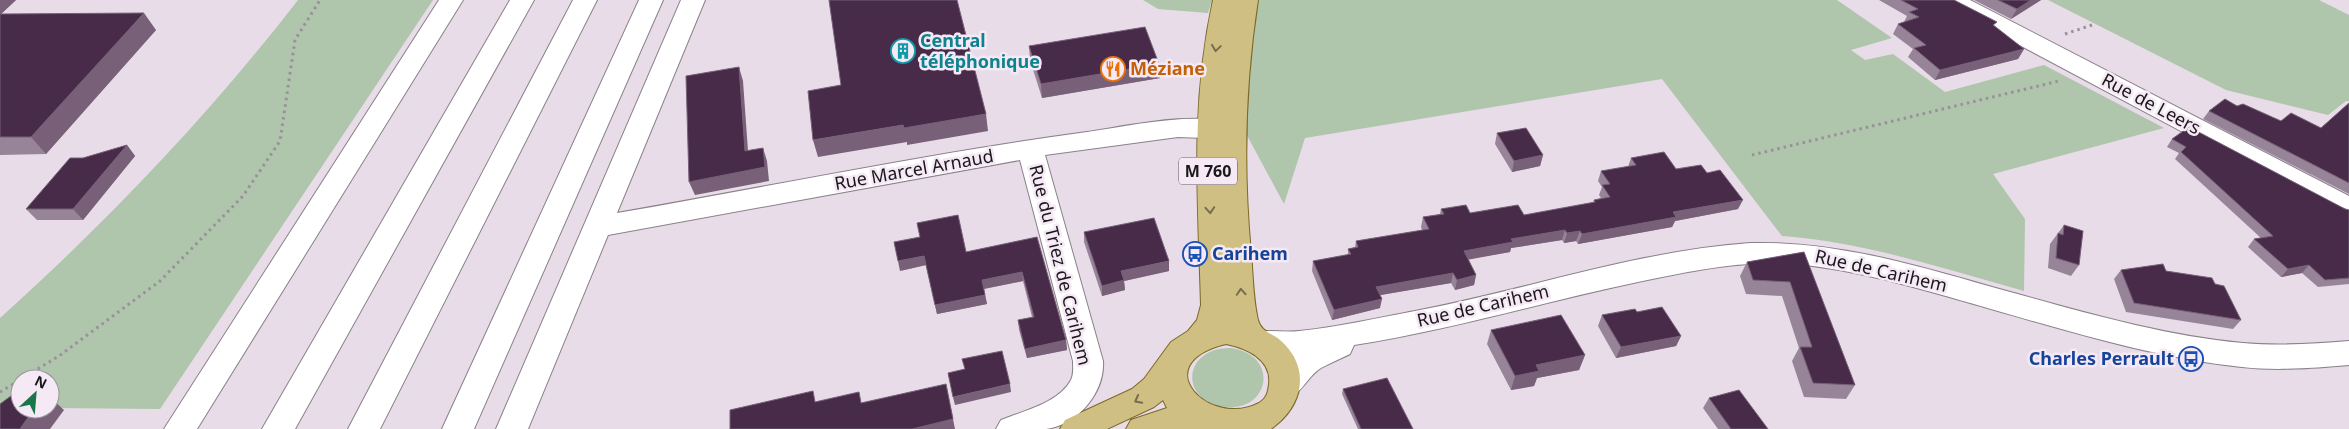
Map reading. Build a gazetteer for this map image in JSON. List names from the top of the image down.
{
  "streets": {
    "main road": ["M 760"],
    "street": [
      "Rue de Leers",
      "Rue Marcel Arnaud",
      "Rue du Triez de Carihem",
      "Rue de Carihem"
    ]
  },
  "crossings": [
    ["Rue Marcel Arnaud", "M 760"],
    ["Rue Marcel Arnaud", "Rue du Triez de Carihem"],
    ["M 760", "Rue de Carihem"]
  ],
  "places": {
    "building": ["Central téléphonique"],
    "restaurant": ["Méziane"],
    "bus stop": ["Carihem", "Charles Perrault"]
  },
  "north": "top right"
}
